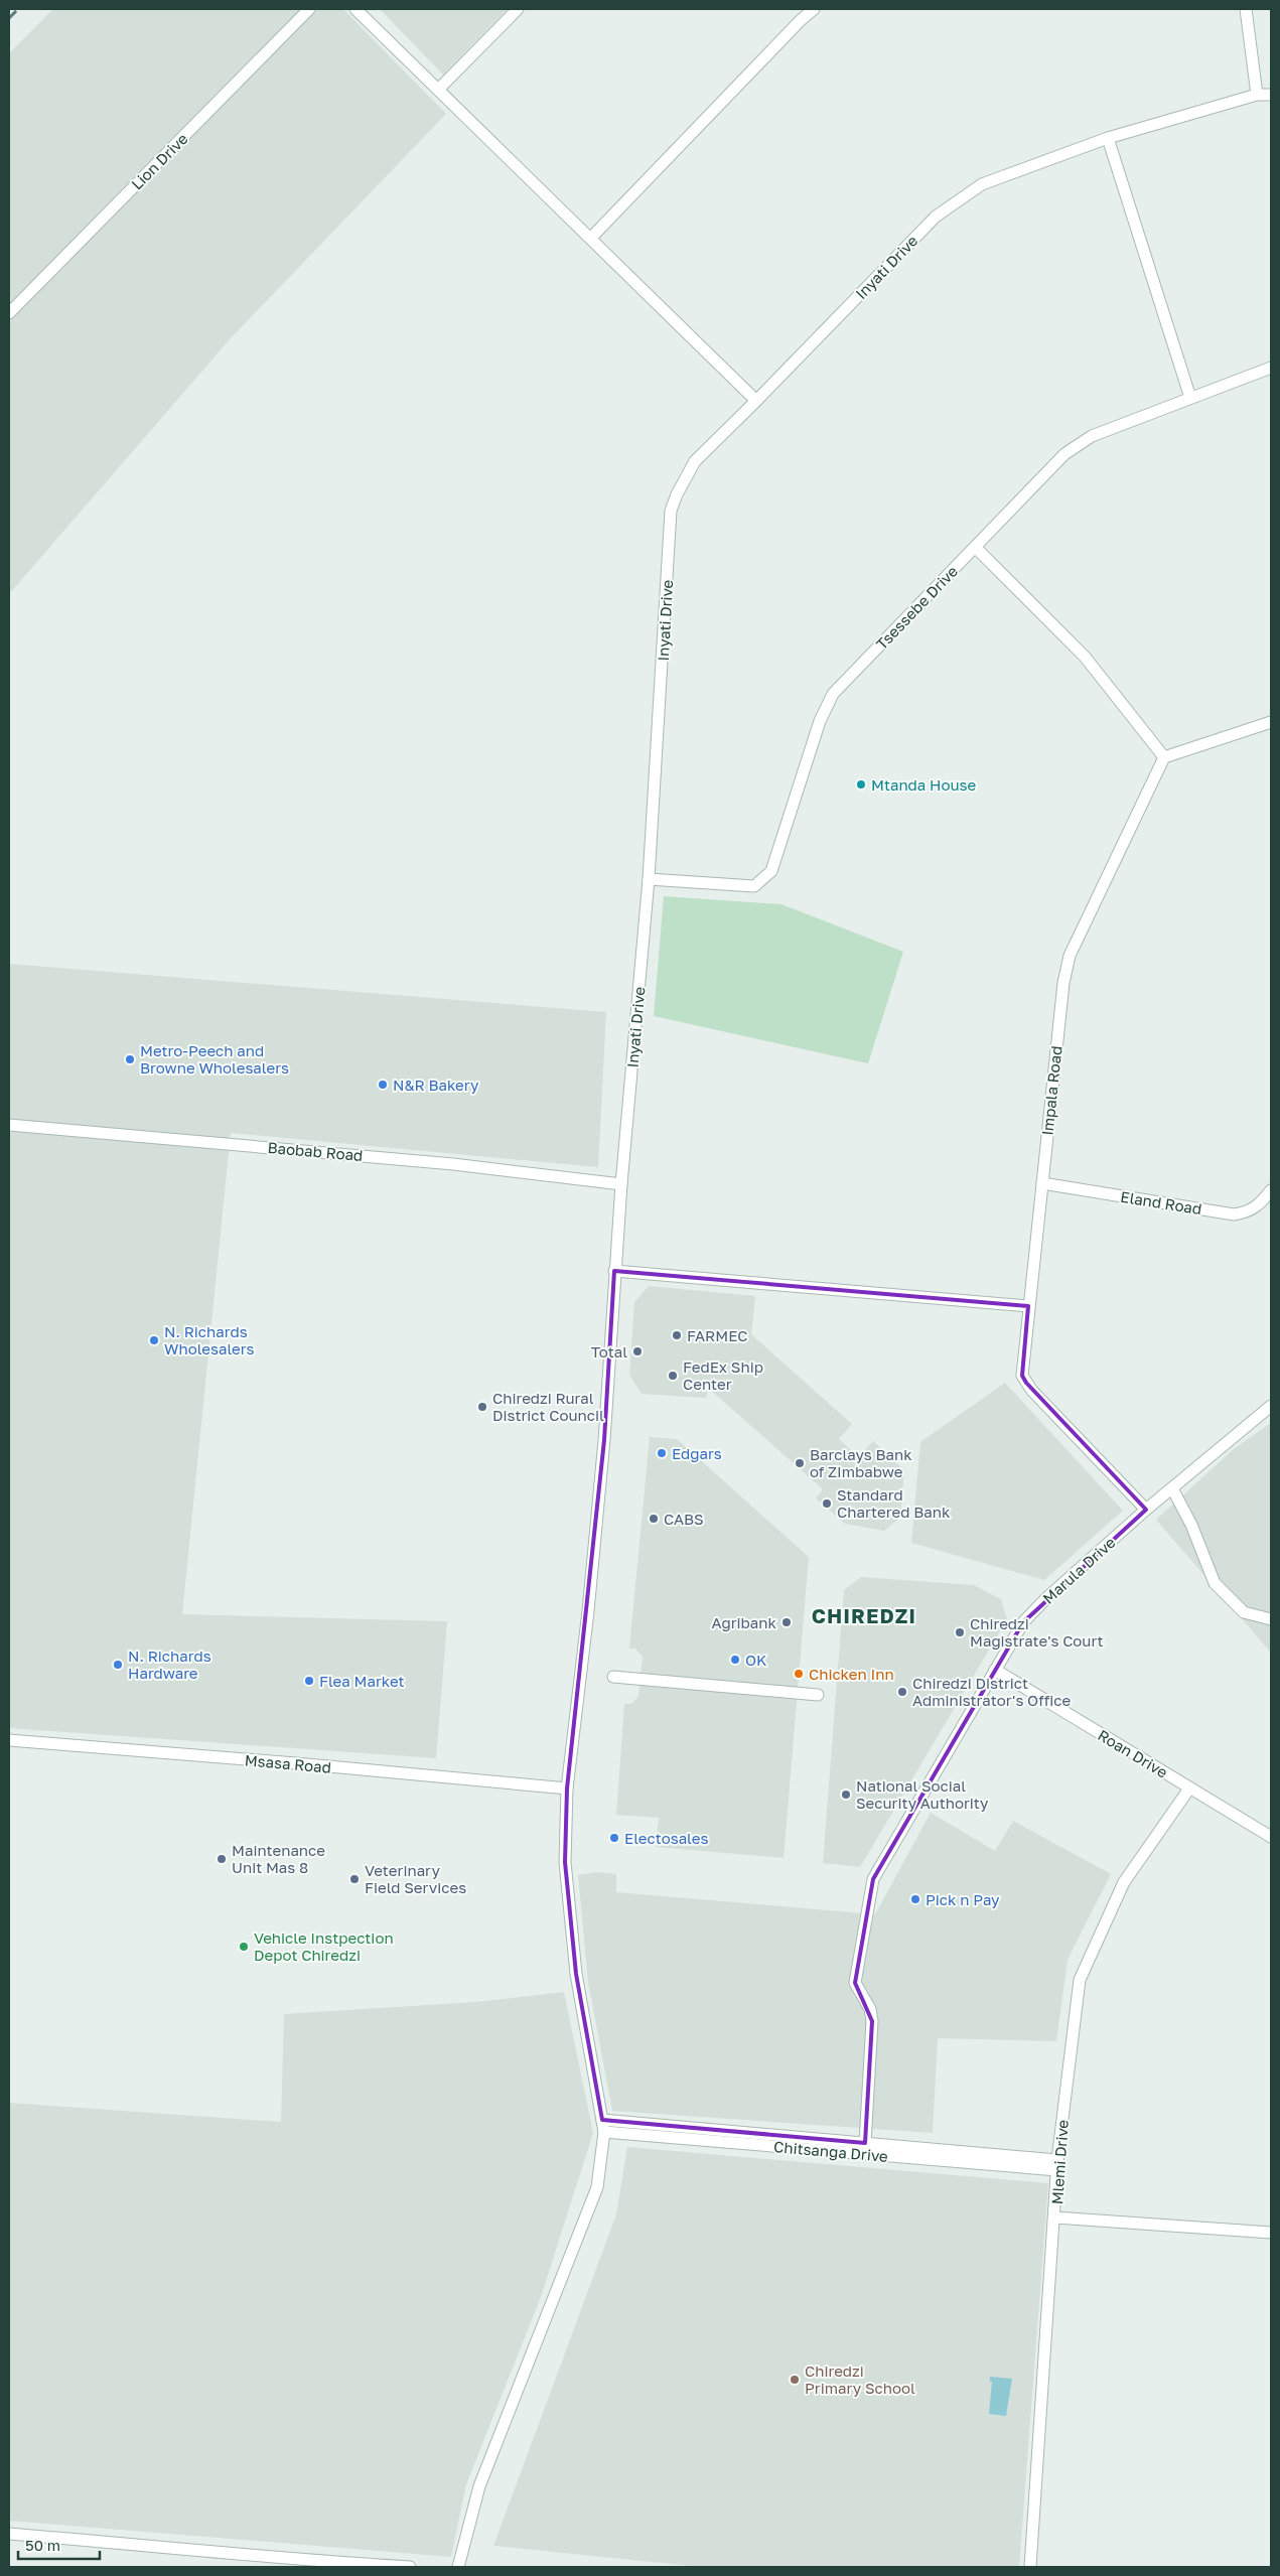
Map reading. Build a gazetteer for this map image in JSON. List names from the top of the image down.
{
  "streets": {
    "street": [
      "Lion Drive",
      "Inyati Drive",
      "Tsessebe Drive",
      "Impala Road",
      "Baobab Road",
      "Eland Road",
      "Marula Drive",
      "Roan Drive",
      "Msasa Road",
      "Chitsanga Drive",
      "Mlemi Drive"
    ]
  },
  "crossings": [
    ["Inyati Drive", "Tsessebe Drive"],
    ["Inyati Drive", "Baobab Road"],
    ["Inyati Drive", "Msasa Road"],
    ["Inyati Drive", "Chitsanga Drive"],
    ["Impala Road", "Eland Road"],
    ["Impala Road", "Marula Drive"],
    ["Marula Drive", "Roan Drive"],
    ["Roan Drive", "Mlemi Drive"],
    ["Chitsanga Drive", "Mlemi Drive"]
  ],
  "districts": ["CHIREDZI"],
  "places": [
    "Mtanda House",
    "Metro-Peech and Browne Wholesalers",
    "N&R Bakery",
    "FARMEC",
    "N. Richards Wholesalers",
    "Total",
    "FedEx Ship Center",
    "Chiredzi Rural District Council",
    "Edgars",
    "Barclays Bank of ZImbabwe",
    "Standard Chartered Bank",
    "CABS",
    "Agribank",
    "Chiredzi Magistrate's Court",
    "OK",
    "N. Richards Hardware",
    "Chicken Inn",
    "Flea Market",
    "Chiredzi District Administrator's Office",
    "National Social Security Authority",
    "Electosales",
    "Maintenance Unit Mas 8",
    "Veterinary Field Services",
    "Pick n Pay",
    "Vehicle Instpection Depot Chiredzi",
    "Chiredzi Primary School"
  ],
  "scale_bar": "50 m"
}
